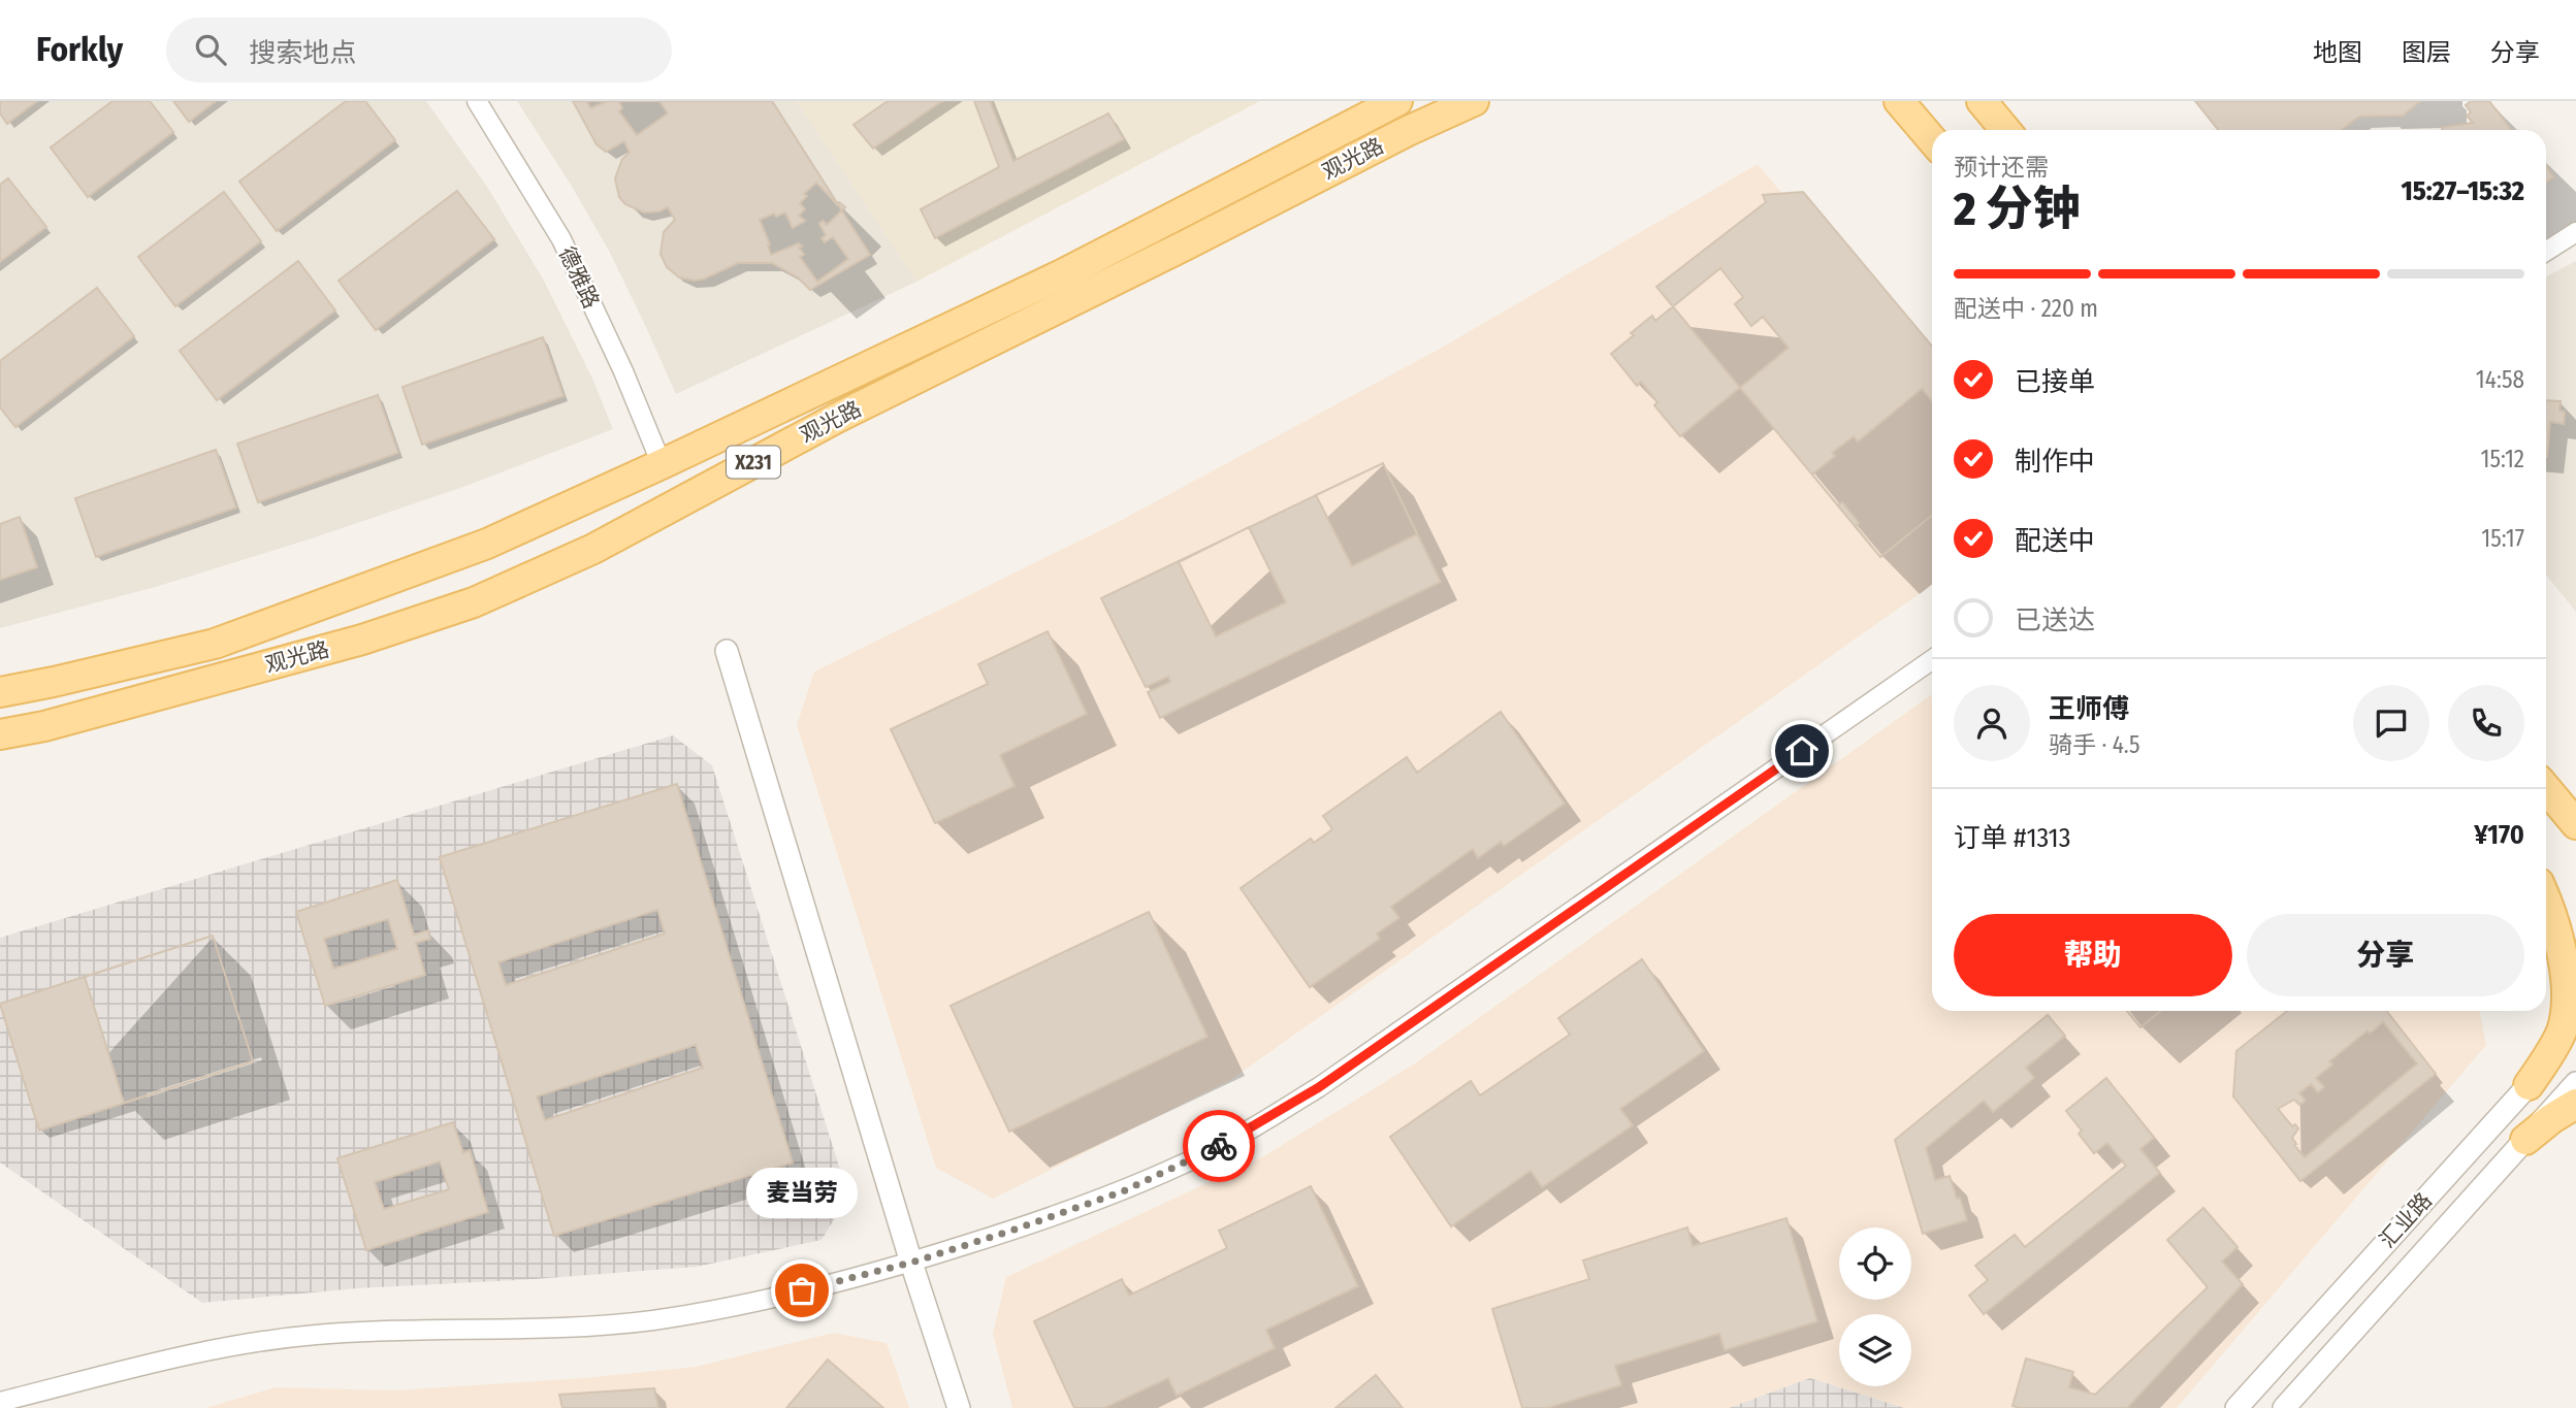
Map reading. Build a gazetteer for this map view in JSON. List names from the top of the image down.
{
  "streets": {
    "main road": ["观光路", "X231"],
    "street": ["德雅路", "汇业路"]
  },
  "crossings": [
    ["观光路", "德雅路"]
  ],
  "places": ["麦当劳"],
  "page": {
    "header": "Forkly",
    "search": "搜索地点",
    "nav": ["地图", "图层", "分享"],
    "heading": ["2 分钟", "预计还需", "15:27–15:32"],
    "panel": [
      "王师傅",
      "骑手 · 4.5",
      "订单 #1313",
      "¥170"
    ],
    "bar": "配送中 · 220 m",
    "list": [
      ["已接单", "14:58"],
      ["制作中", "15:12"],
      ["配送中", "15:17"],
      "已送达"
    ],
    "buttons": ["帮助", "分享"],
    "bubble": "麦当劳"
  }
}
